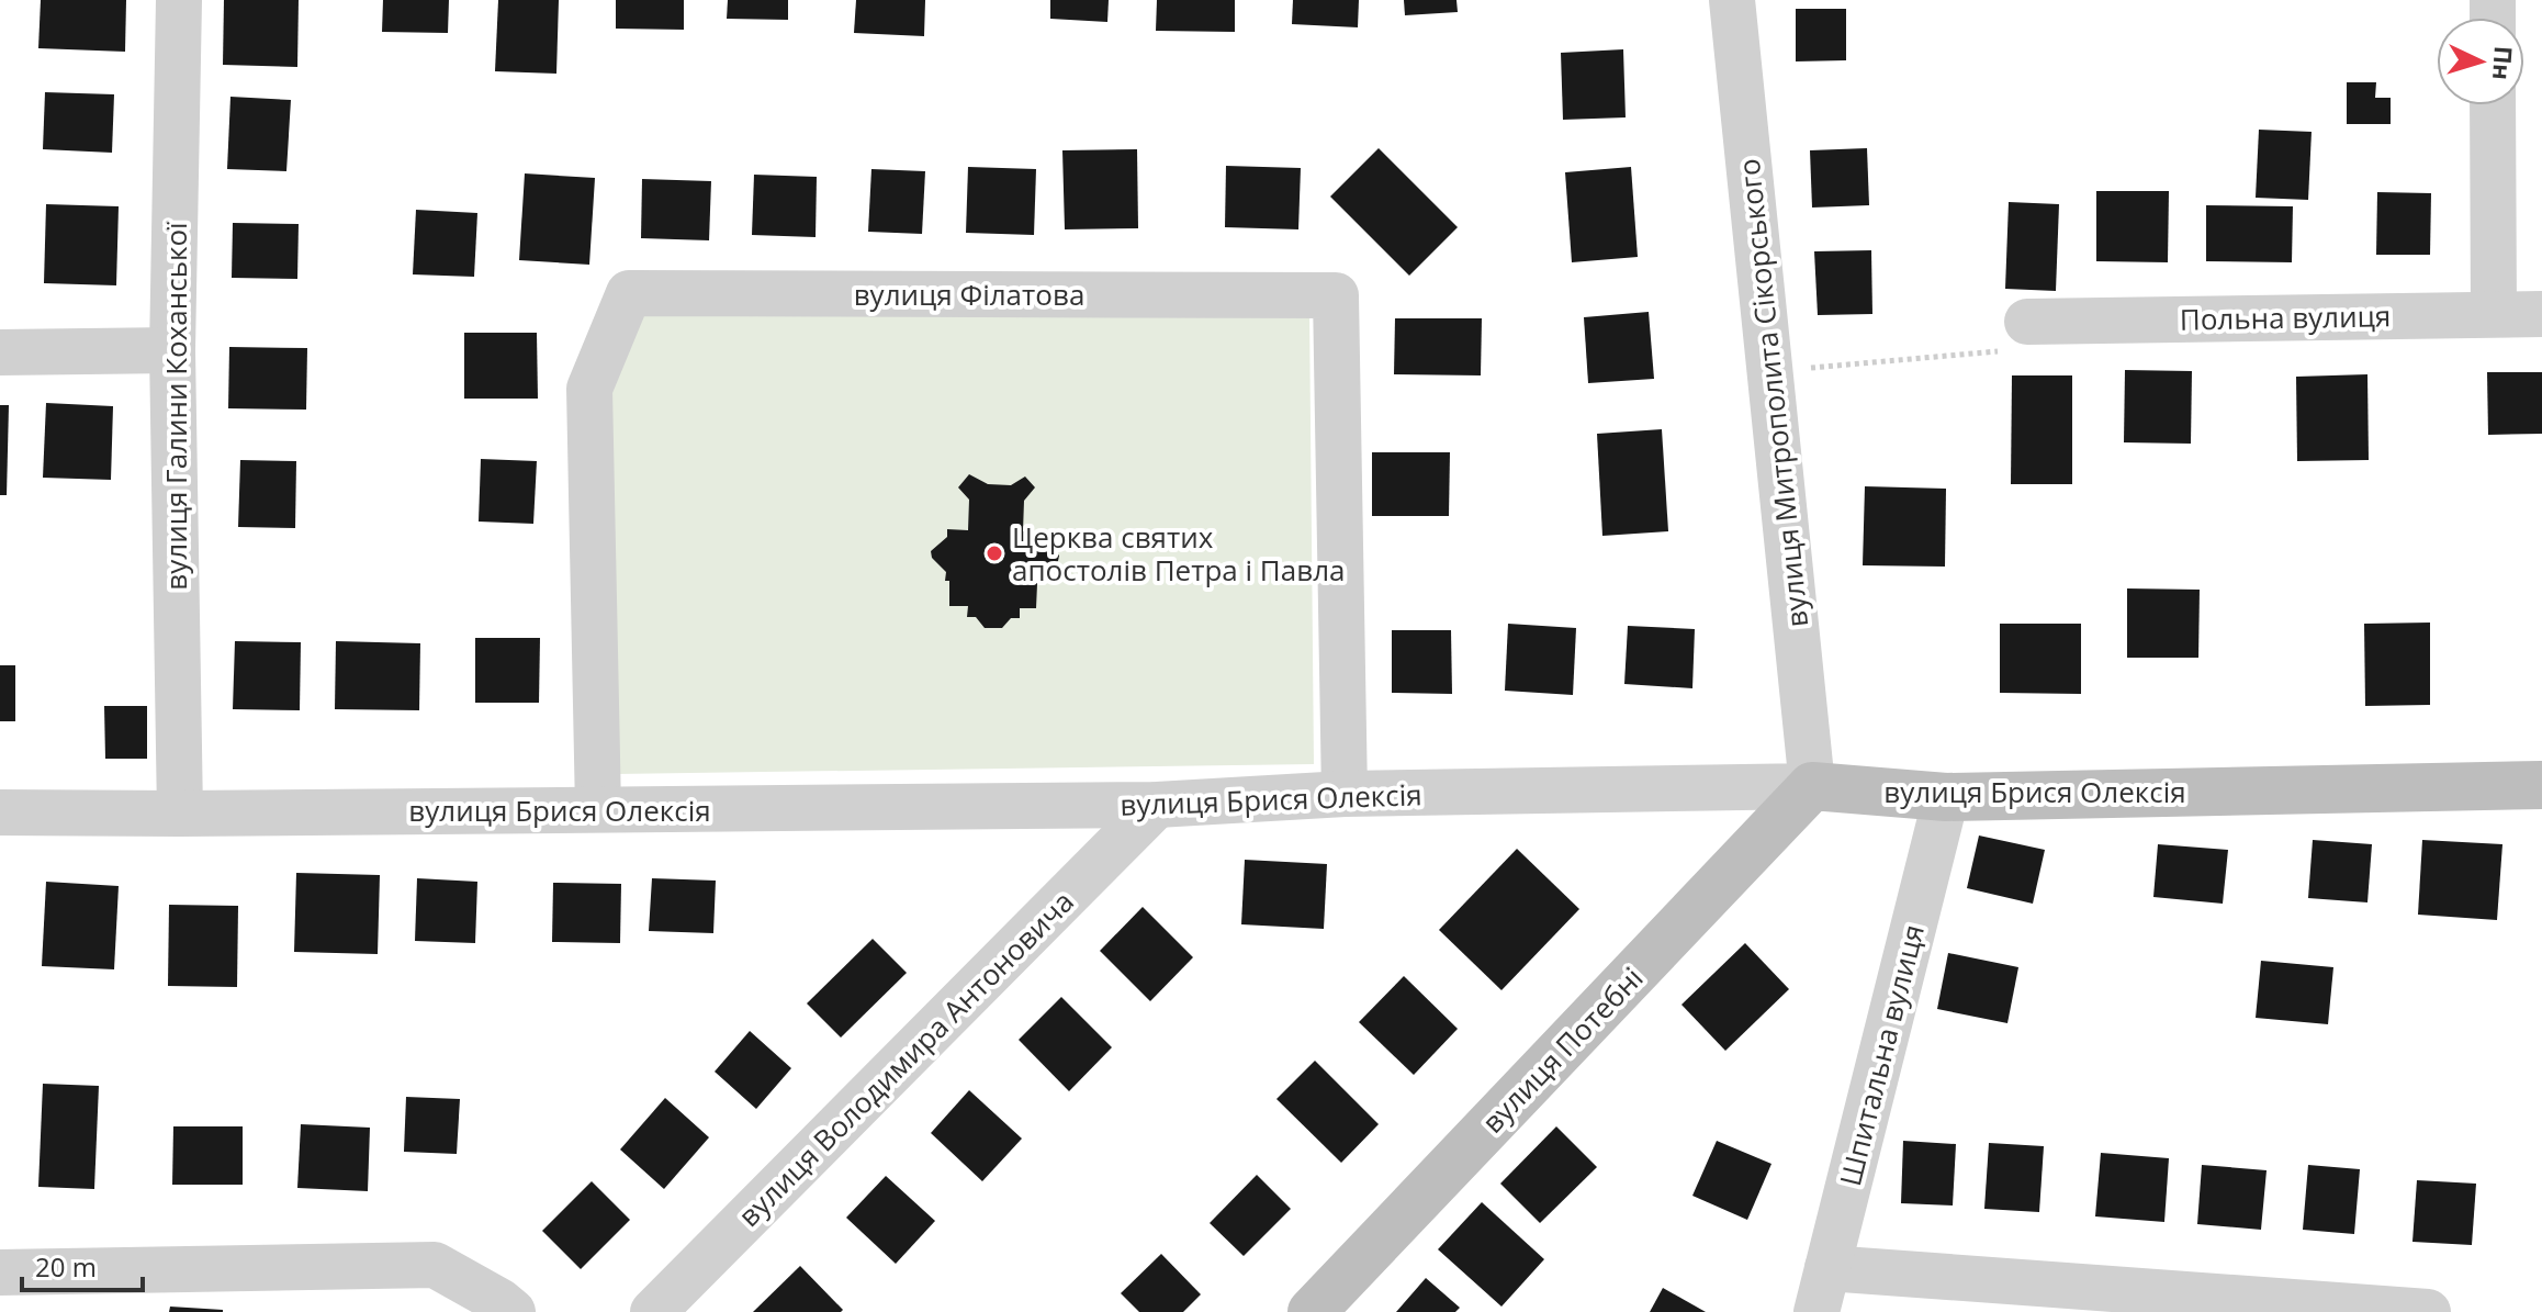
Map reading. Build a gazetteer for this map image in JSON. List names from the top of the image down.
{
  "streets": {
    "street": [
      "вулиця Філатова",
      "Польна вулиця",
      "вулиця Митрополита Сікорського",
      "вулиця Галини Коханської",
      "вулиця Брися Олексія",
      "вулиця Потебні",
      "Шпитальна вулиця",
      "вулиця Володимира Антоновича"
    ]
  },
  "crossings": [
    ["вулиця Філатова", "вулиця Брися Олексія"],
    ["вулиця Митрополита Сікорського", "вулиця Брися Олексія"],
    ["вулиця Митрополита Сікорського", "вулиця Потебні"],
    ["вулиця Галини Коханської", "вулиця Брися Олексія"],
    ["вулиця Брися Олексія", "вулиця Потебні"],
    ["вулиця Брися Олексія", "Шпитальна вулиця"],
    ["вулиця Брися Олексія", "вулиця Володимира Антоновича"]
  ],
  "places": ["Церква святих апостолів Петра і Павла"],
  "scale_bar": "20 m",
  "north": "right"
}
